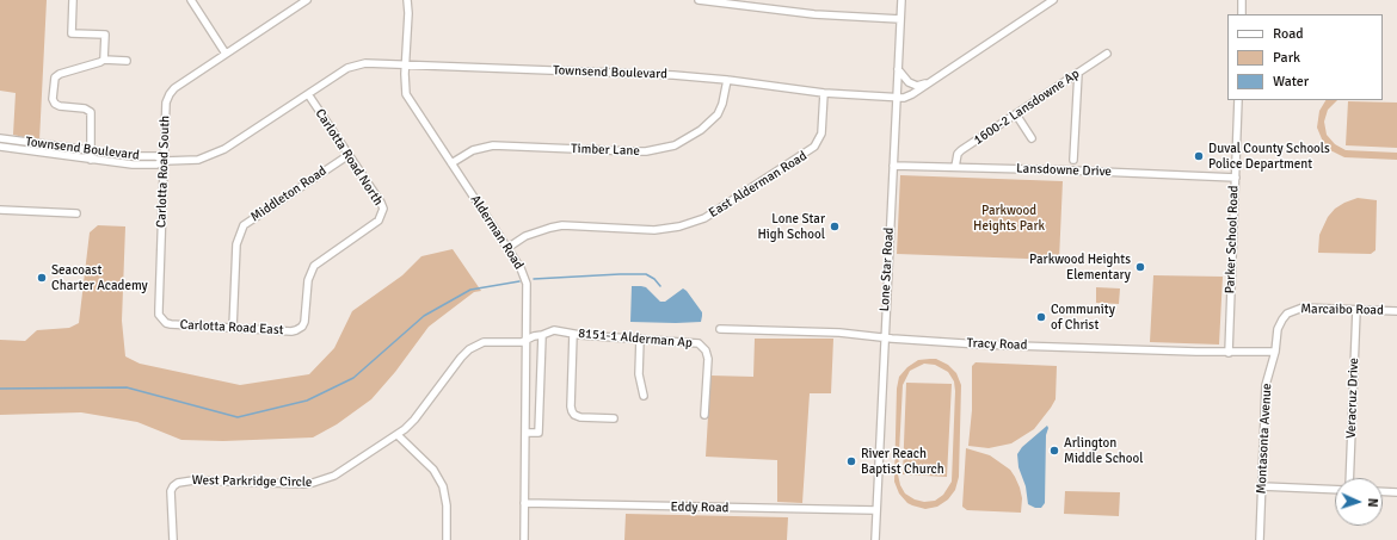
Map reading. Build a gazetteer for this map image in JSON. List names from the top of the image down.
{
  "streets": {
    "street": [
      "Townsend Boulevard",
      "1600-2 Lansdowne Ap",
      "Timber Lane",
      "Carlotta Road North",
      "Lansdowne Drive",
      "Carlotta Road South",
      "East Alderman Road",
      "Middleton Road",
      "Alderman Road",
      "Parker School Road",
      "Lone Star Road",
      "Marcaibo Road",
      "Carlotta Road East",
      "8151-1 Alderman Ap",
      "Tracy Road",
      "Veracruz Drive",
      "Montasonta Avenue",
      "West Parkridge Circle",
      "Eddy Road"
    ]
  },
  "crossings": [
    ["Townsend Boulevard", "Timber Lane"],
    ["Townsend Boulevard", "Carlotta Road North"],
    ["Townsend Boulevard", "Carlotta Road South"],
    ["Townsend Boulevard", "East Alderman Road"],
    ["Townsend Boulevard", "Alderman Road"],
    ["Townsend Boulevard", "Lone Star Road"],
    ["1600-2 Lansdowne Ap", "Lansdowne Drive"],
    ["Timber Lane", "Alderman Road"],
    ["Carlotta Road North", "Middleton Road"],
    ["Carlotta Road North", "Carlotta Road East"],
    ["Lansdowne Drive", "Parker School Road"],
    ["Lansdowne Drive", "Lone Star Road"],
    ["Carlotta Road South", "Carlotta Road East"],
    ["East Alderman Road", "Alderman Road"],
    ["Middleton Road", "Carlotta Road East"],
    ["Alderman Road", "8151-1 Alderman Ap"],
    ["Alderman Road", "West Parkridge Circle"],
    ["Alderman Road", "Eddy Road"],
    ["Parker School Road", "Tracy Road"],
    ["Lone Star Road", "Tracy Road"],
    ["Lone Star Road", "Eddy Road"],
    ["Marcaibo Road", "Veracruz Drive"],
    ["Marcaibo Road", "Montasonta Avenue"],
    ["8151-1 Alderman Ap", "West Parkridge Circle"],
    ["Tracy Road", "Montasonta Avenue"]
  ],
  "parks": ["Parkwood Heights Park"],
  "places": [
    "Duval County Schools Police Department",
    "Lone Star High School",
    "Parkwood Heights Elementary",
    "Seacoast Charter Academy",
    "Community of Christ",
    "Arlington Middle School",
    "River Reach Baptist Church"
  ],
  "legend": ["Road", "Park", "Water"],
  "north": "right"
}
